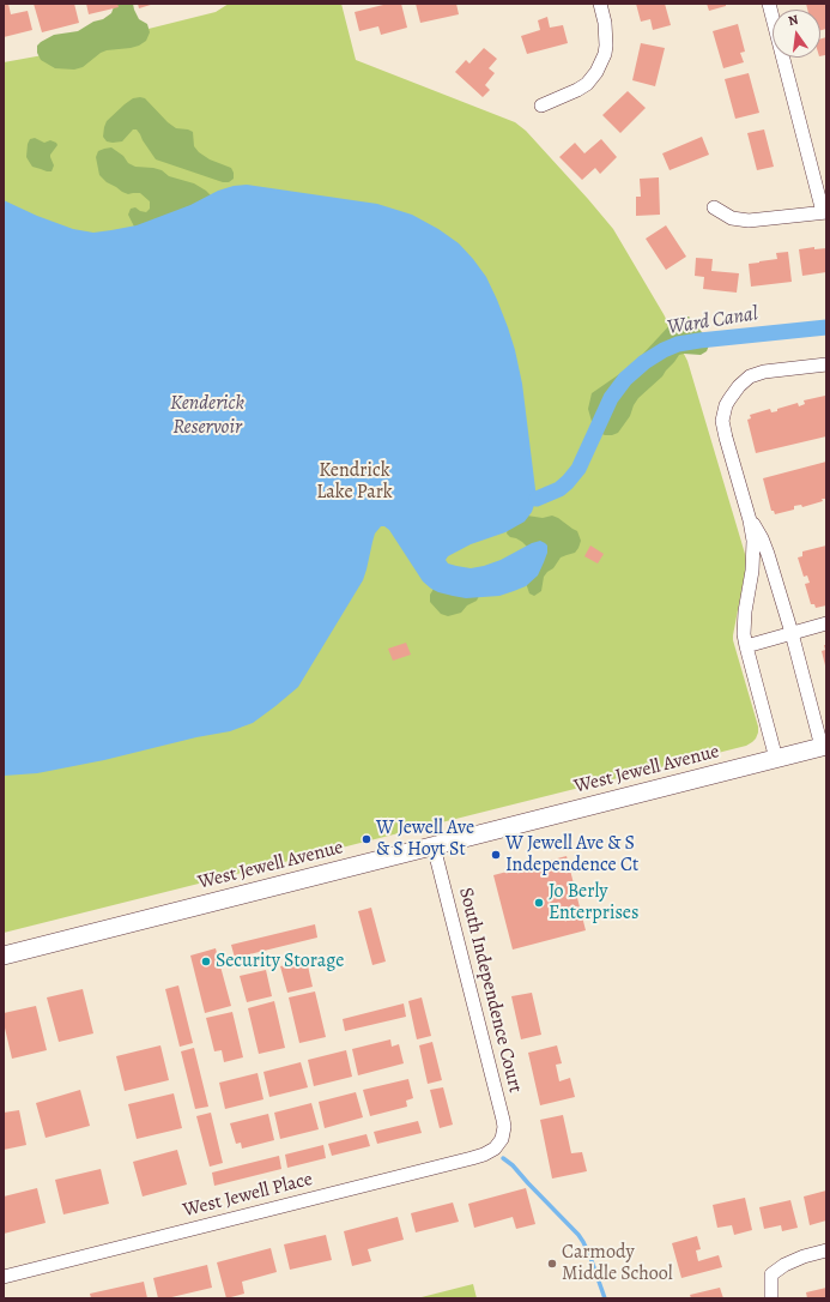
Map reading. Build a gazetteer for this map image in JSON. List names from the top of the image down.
{
  "streets": {
    "main road": ["West Jewell Avenue"],
    "street": ["South Independence Court", "West Jewell Place"]
  },
  "crossings": [
    ["West Jewell Avenue", "South Independence Court"],
    ["South Independence Court", "West Jewell Place"]
  ],
  "water": ["Ward Canal", "Kenderick Reservoir"],
  "parks": ["Kendrick Lake Park"],
  "places": [
    "W Jewell Ave & S Hoyt St",
    "W Jewell Ave & S Independence Ct",
    "Jo Berly Enterprises",
    "Security Storage",
    "Carmody Middle School"
  ],
  "north": "top"
}
